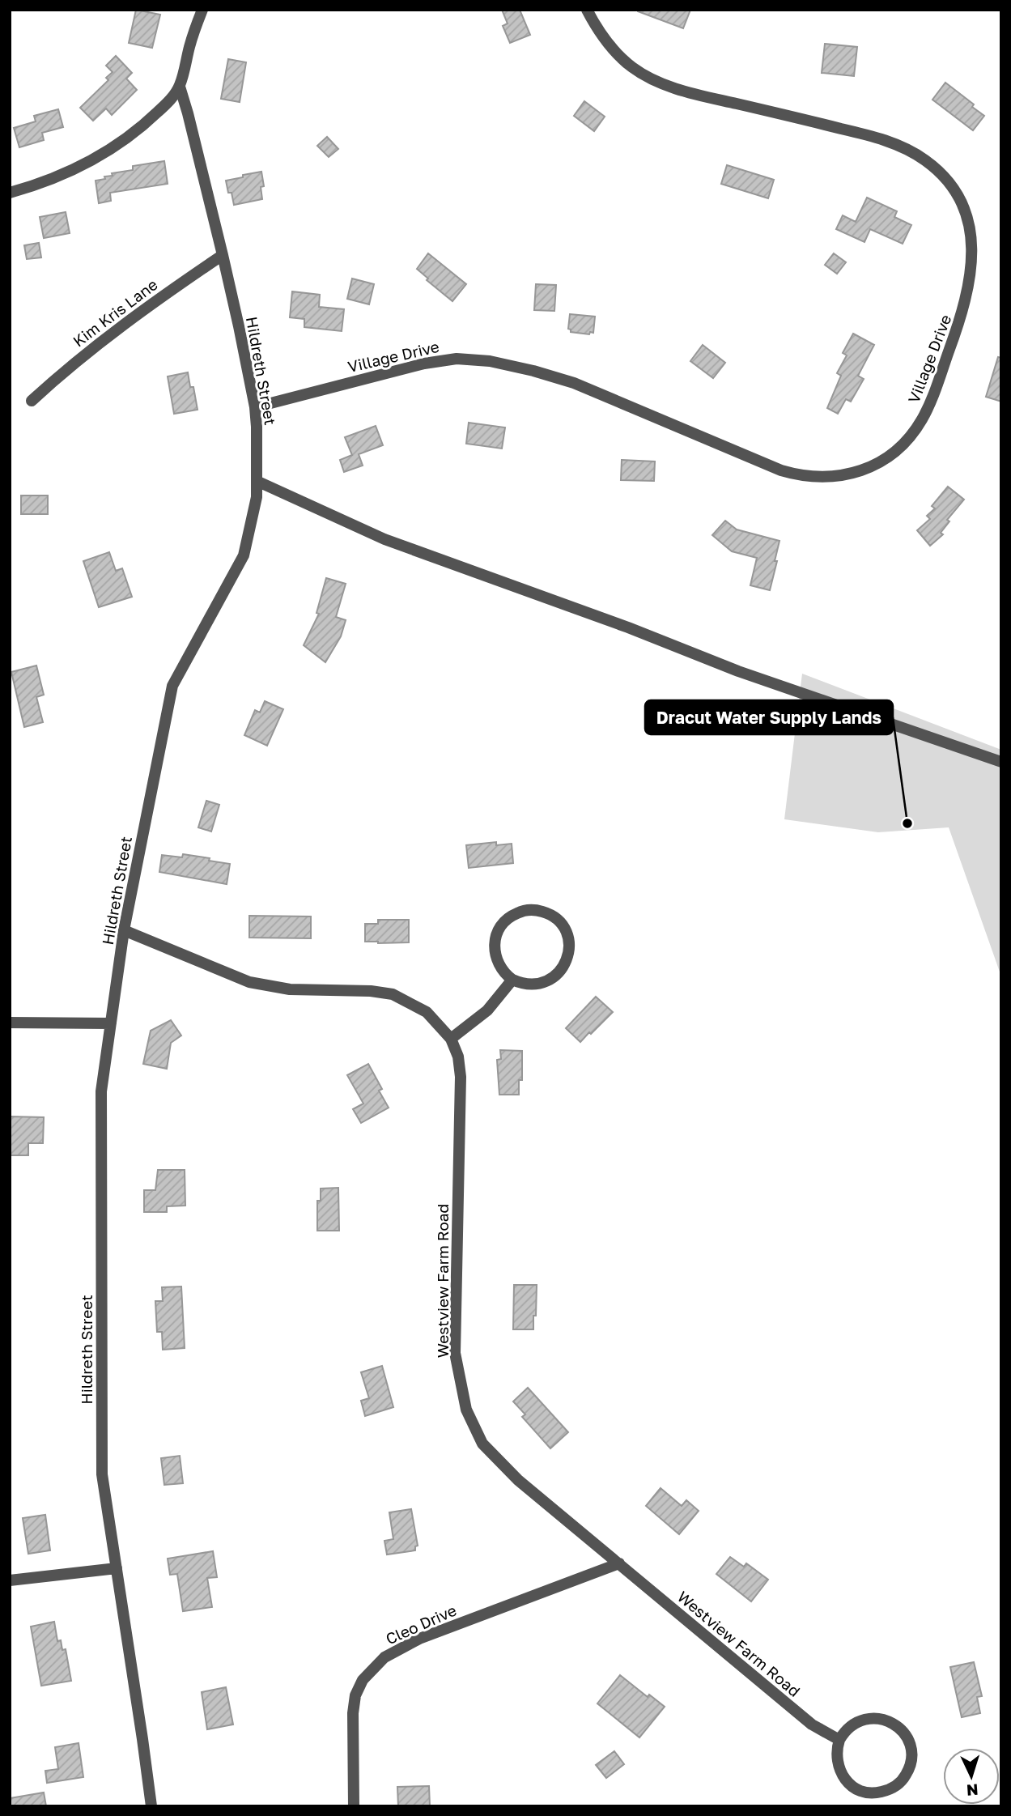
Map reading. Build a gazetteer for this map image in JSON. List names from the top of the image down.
{
  "streets": {
    "street": [
      "Kim Kris Lane",
      "Village Drive",
      "Hildreth Street",
      "Westview Farm Road",
      "Cleo Drive"
    ]
  },
  "crossings": [
    ["Kim Kris Lane", "Hildreth Street"],
    ["Village Drive", "Hildreth Street"],
    ["Hildreth Street", "Westview Farm Road"],
    ["Westview Farm Road", "Cleo Drive"]
  ],
  "places": ["Dracut Water Supply Lands"],
  "north": "bottom"
}
